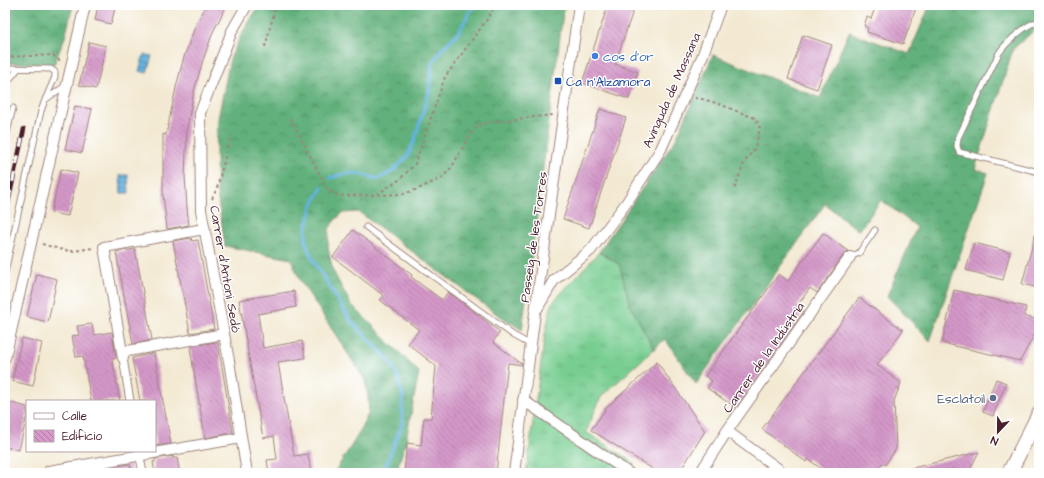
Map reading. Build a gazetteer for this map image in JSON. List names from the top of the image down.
{
  "streets": {
    "street": [
      "Avinguda de Massana",
      "Passeig de les Torres",
      "Carrer d'Antoni Sedó",
      "Carrer de la Indústria"
    ]
  },
  "crossings": [
    ["Avinguda de Massana", "Passeig de les Torres"]
  ],
  "places": {
    "other": ["cos d'or", "Esclatoil"],
    "transit": ["Ca n'Alzamora"]
  },
  "legend": ["Calle", "Edificio"],
  "north": "bottom"
}
